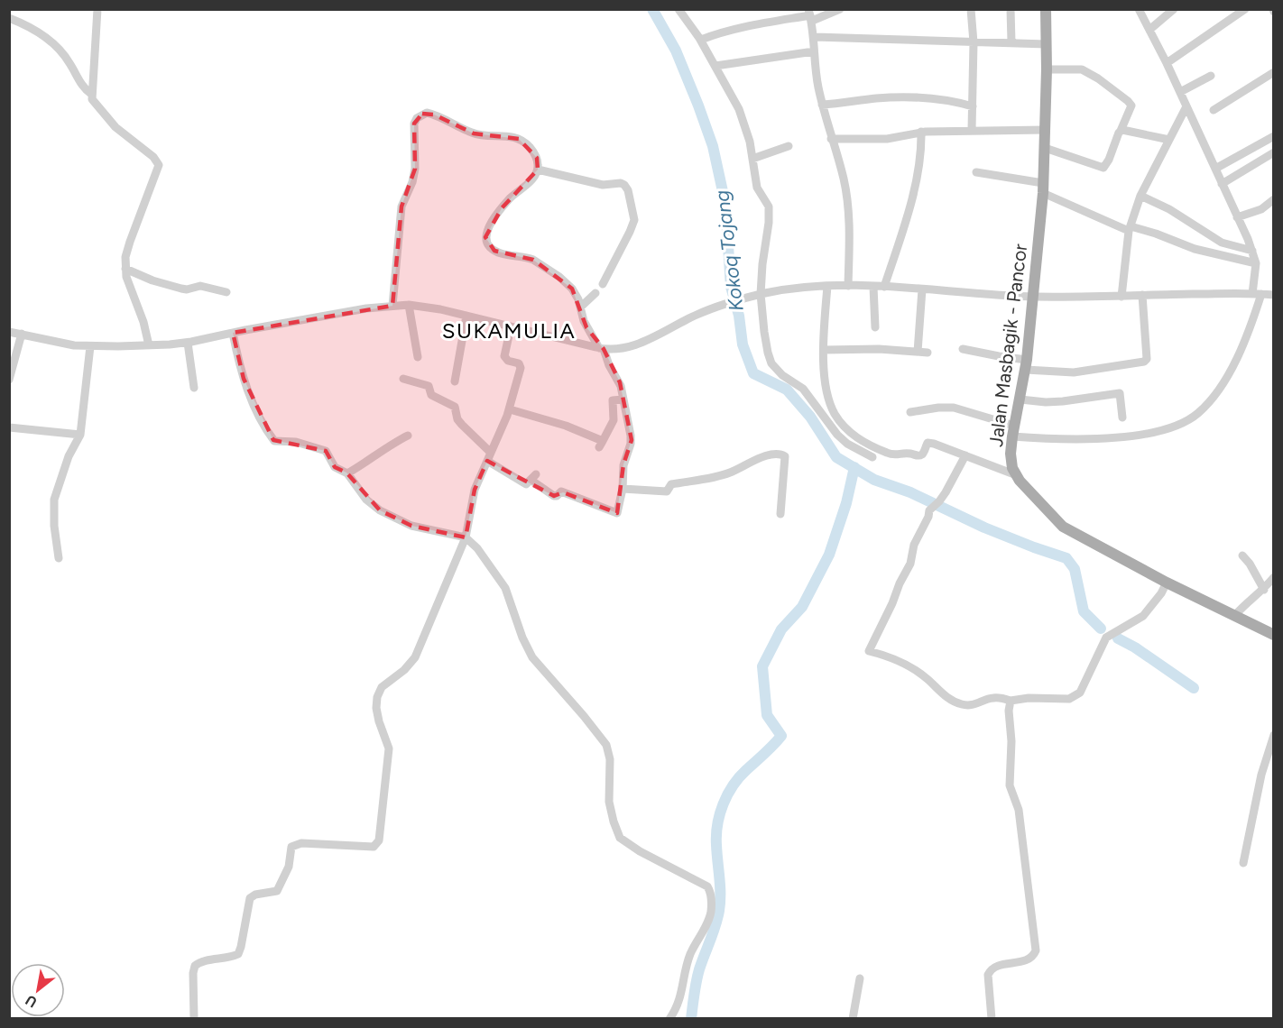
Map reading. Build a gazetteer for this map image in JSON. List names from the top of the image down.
{
  "streets": {
    "main road": ["Jalan Masbagik - Pancor"]
  },
  "districts": ["SUKAMULIA"],
  "water": ["Kokoq Tojang"],
  "north": "bottom left"
}
